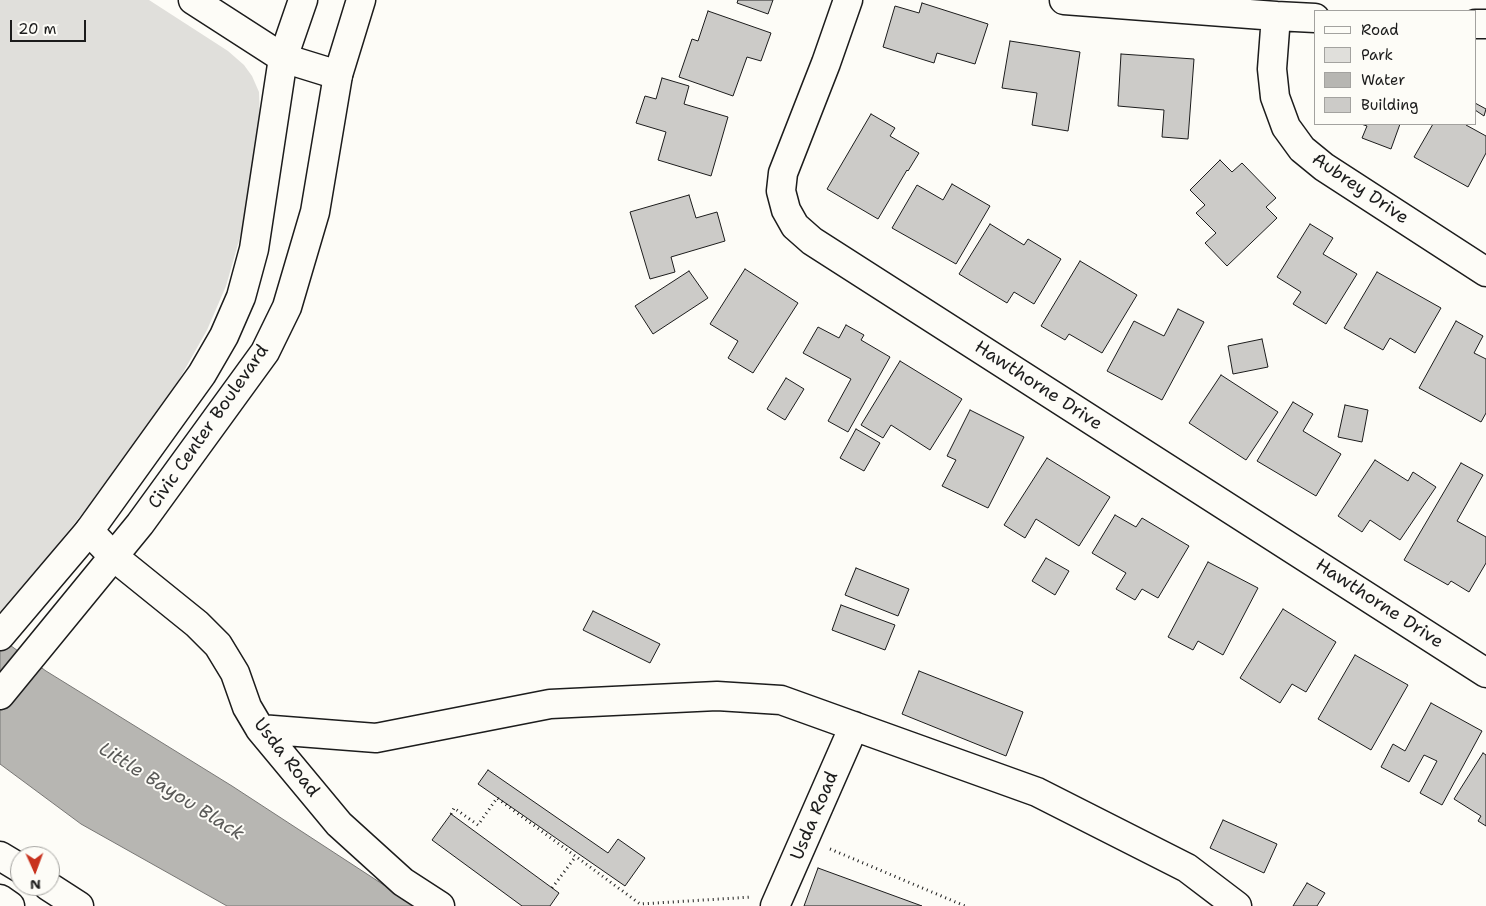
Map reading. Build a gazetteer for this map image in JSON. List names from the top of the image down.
{
  "streets": {
    "street": [
      "Aubrey Drive",
      "Hawthorne Drive",
      "Civic Center Boulevard",
      "Usda Road"
    ]
  },
  "crossings": [
    ["Civic Center Boulevard", "Usda Road"]
  ],
  "water": ["Little Bayou Black"],
  "legend": [
    "Road",
    "Park",
    "Water",
    "Building"
  ],
  "scale_bar": "20 m",
  "north": "bottom"
}
